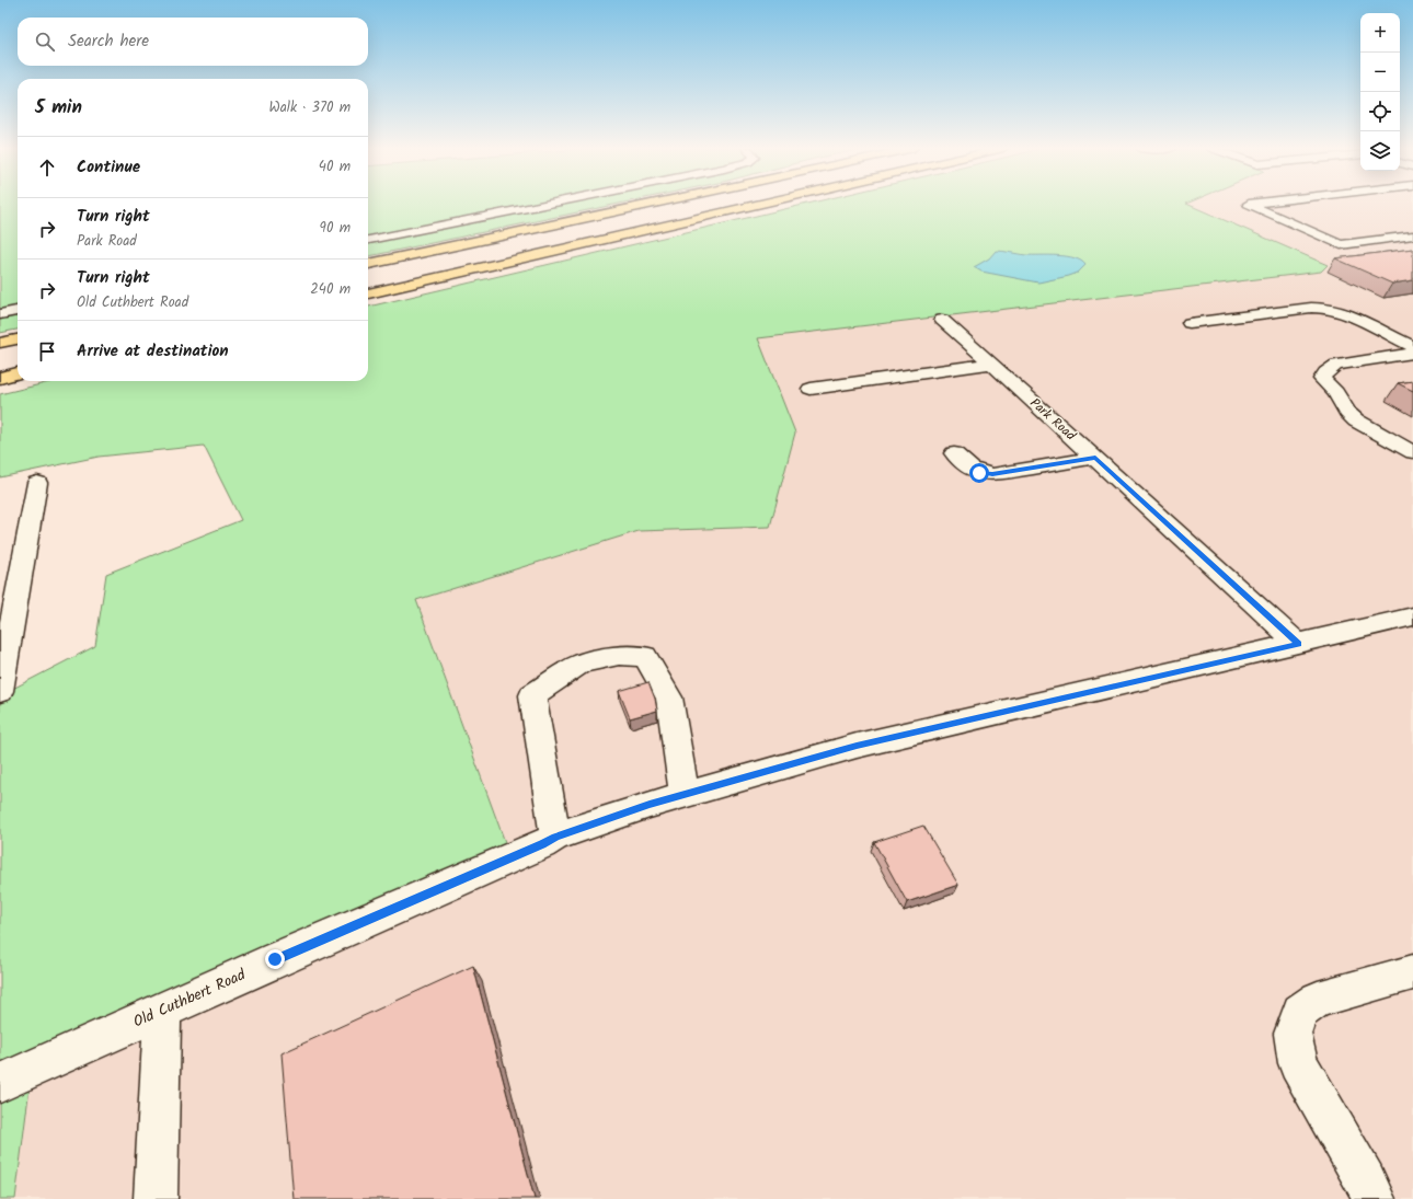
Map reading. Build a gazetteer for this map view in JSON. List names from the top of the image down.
{
  "streets": {
    "street": ["Park Road", "Old Cuthbert Road"]
  },
  "crossings": [
    ["Park Road", "Old Cuthbert Road"]
  ],
  "page": {
    "map_buttons": ["+", "−"],
    "search": "Search here",
    "heading": ["5 min", "Walk · 370 m"],
    "list": [
      ["Continue", "40 m"],
      ["Turn right", "Park Road", "90 m"],
      ["Turn right", "Old Cuthbert Road", "240 m"],
      "Arrive at destination"
    ]
  }
}
